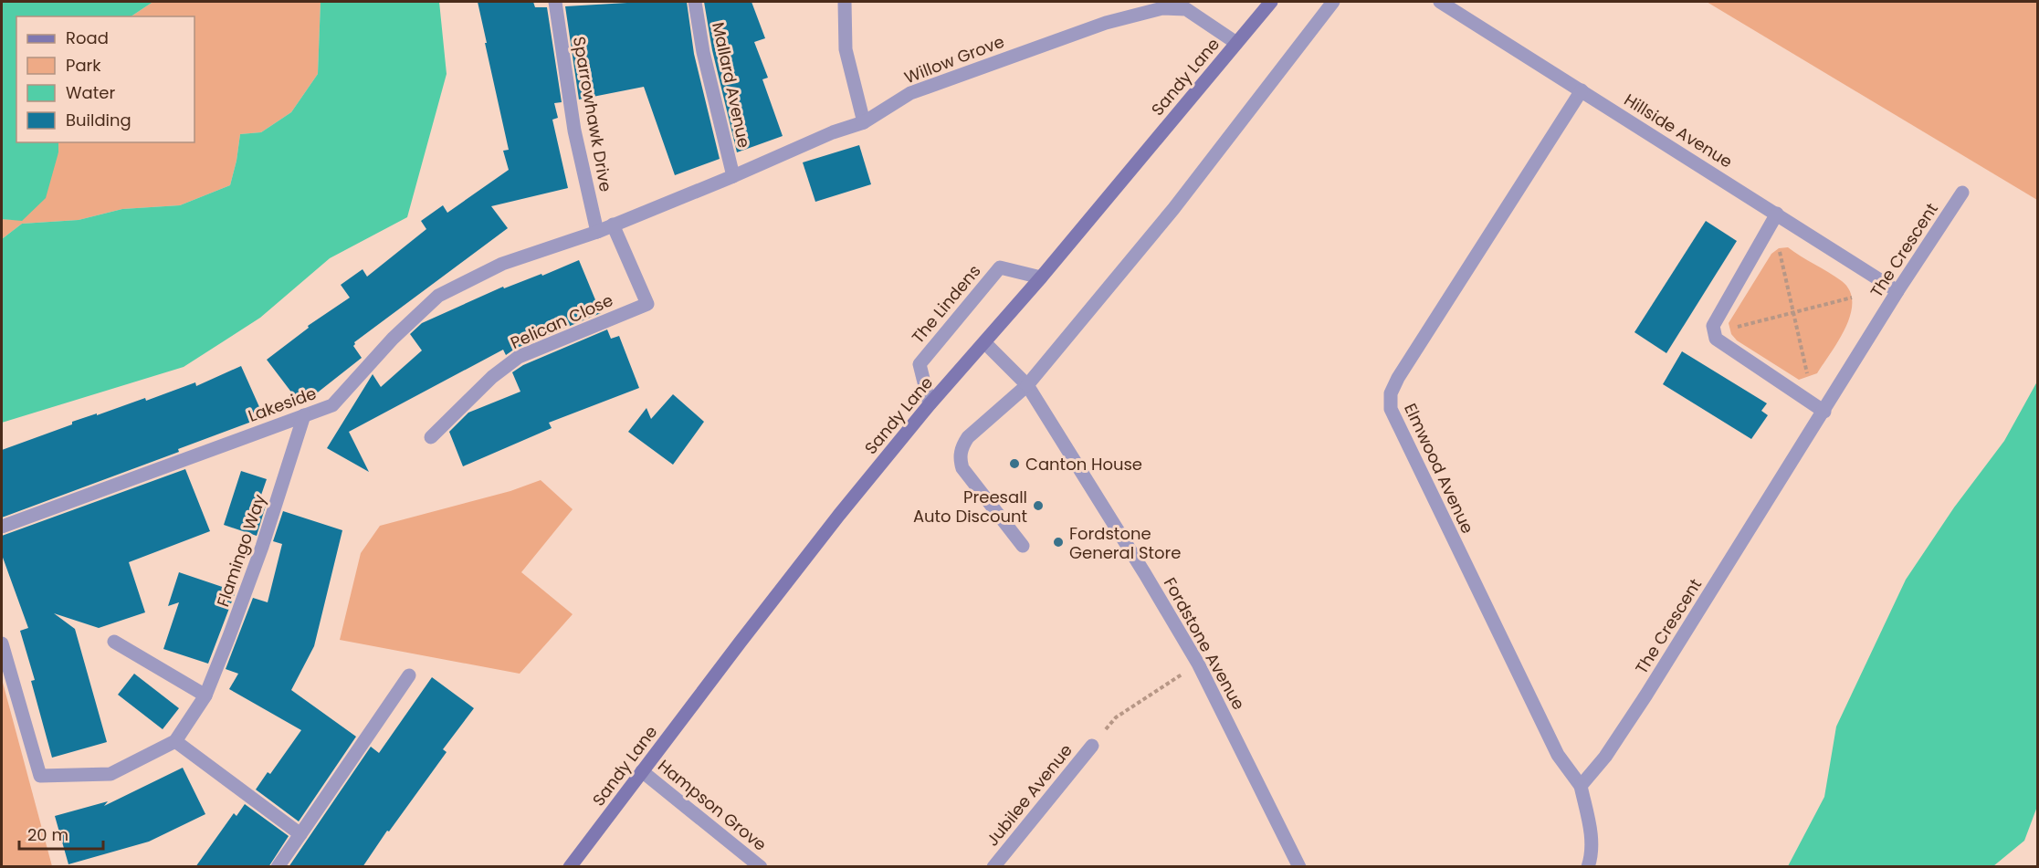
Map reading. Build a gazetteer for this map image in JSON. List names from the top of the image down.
{
  "streets": {
    "main road": ["Sandy Lane"],
    "street": [
      "Willow Grove",
      "Mallard Avenue",
      "Sparrowhawk Drive",
      "Hillside Avenue",
      "The Crescent",
      "The Lindens",
      "Pelican Close",
      "Lakeside",
      "Elmwood Avenue",
      "Flamingo Way",
      "Fordstone Avenue",
      "Jubilee Avenue",
      "Hampson Grove"
    ]
  },
  "crossings": [
    ["Willow Grove", "Sandy Lane"],
    ["Willow Grove", "Mallard Avenue"],
    ["Willow Grove", "Sparrowhawk Drive"],
    ["Willow Grove", "Pelican Close"],
    ["Willow Grove", "Lakeside"],
    ["Sandy Lane", "The Lindens"],
    ["Sandy Lane", "Fordstone Avenue"],
    ["Sandy Lane", "Hampson Grove"],
    ["Sparrowhawk Drive", "Lakeside"],
    ["Hillside Avenue", "The Crescent"],
    ["Hillside Avenue", "Elmwood Avenue"],
    ["The Crescent", "Elmwood Avenue"],
    ["Lakeside", "Flamingo Way"]
  ],
  "places": ["Canton House", "Preesall Auto Discount", "Fordstone General Store"],
  "legend": [
    "Road",
    "Park",
    "Water",
    "Building"
  ],
  "scale_bar": "20 m"
}
